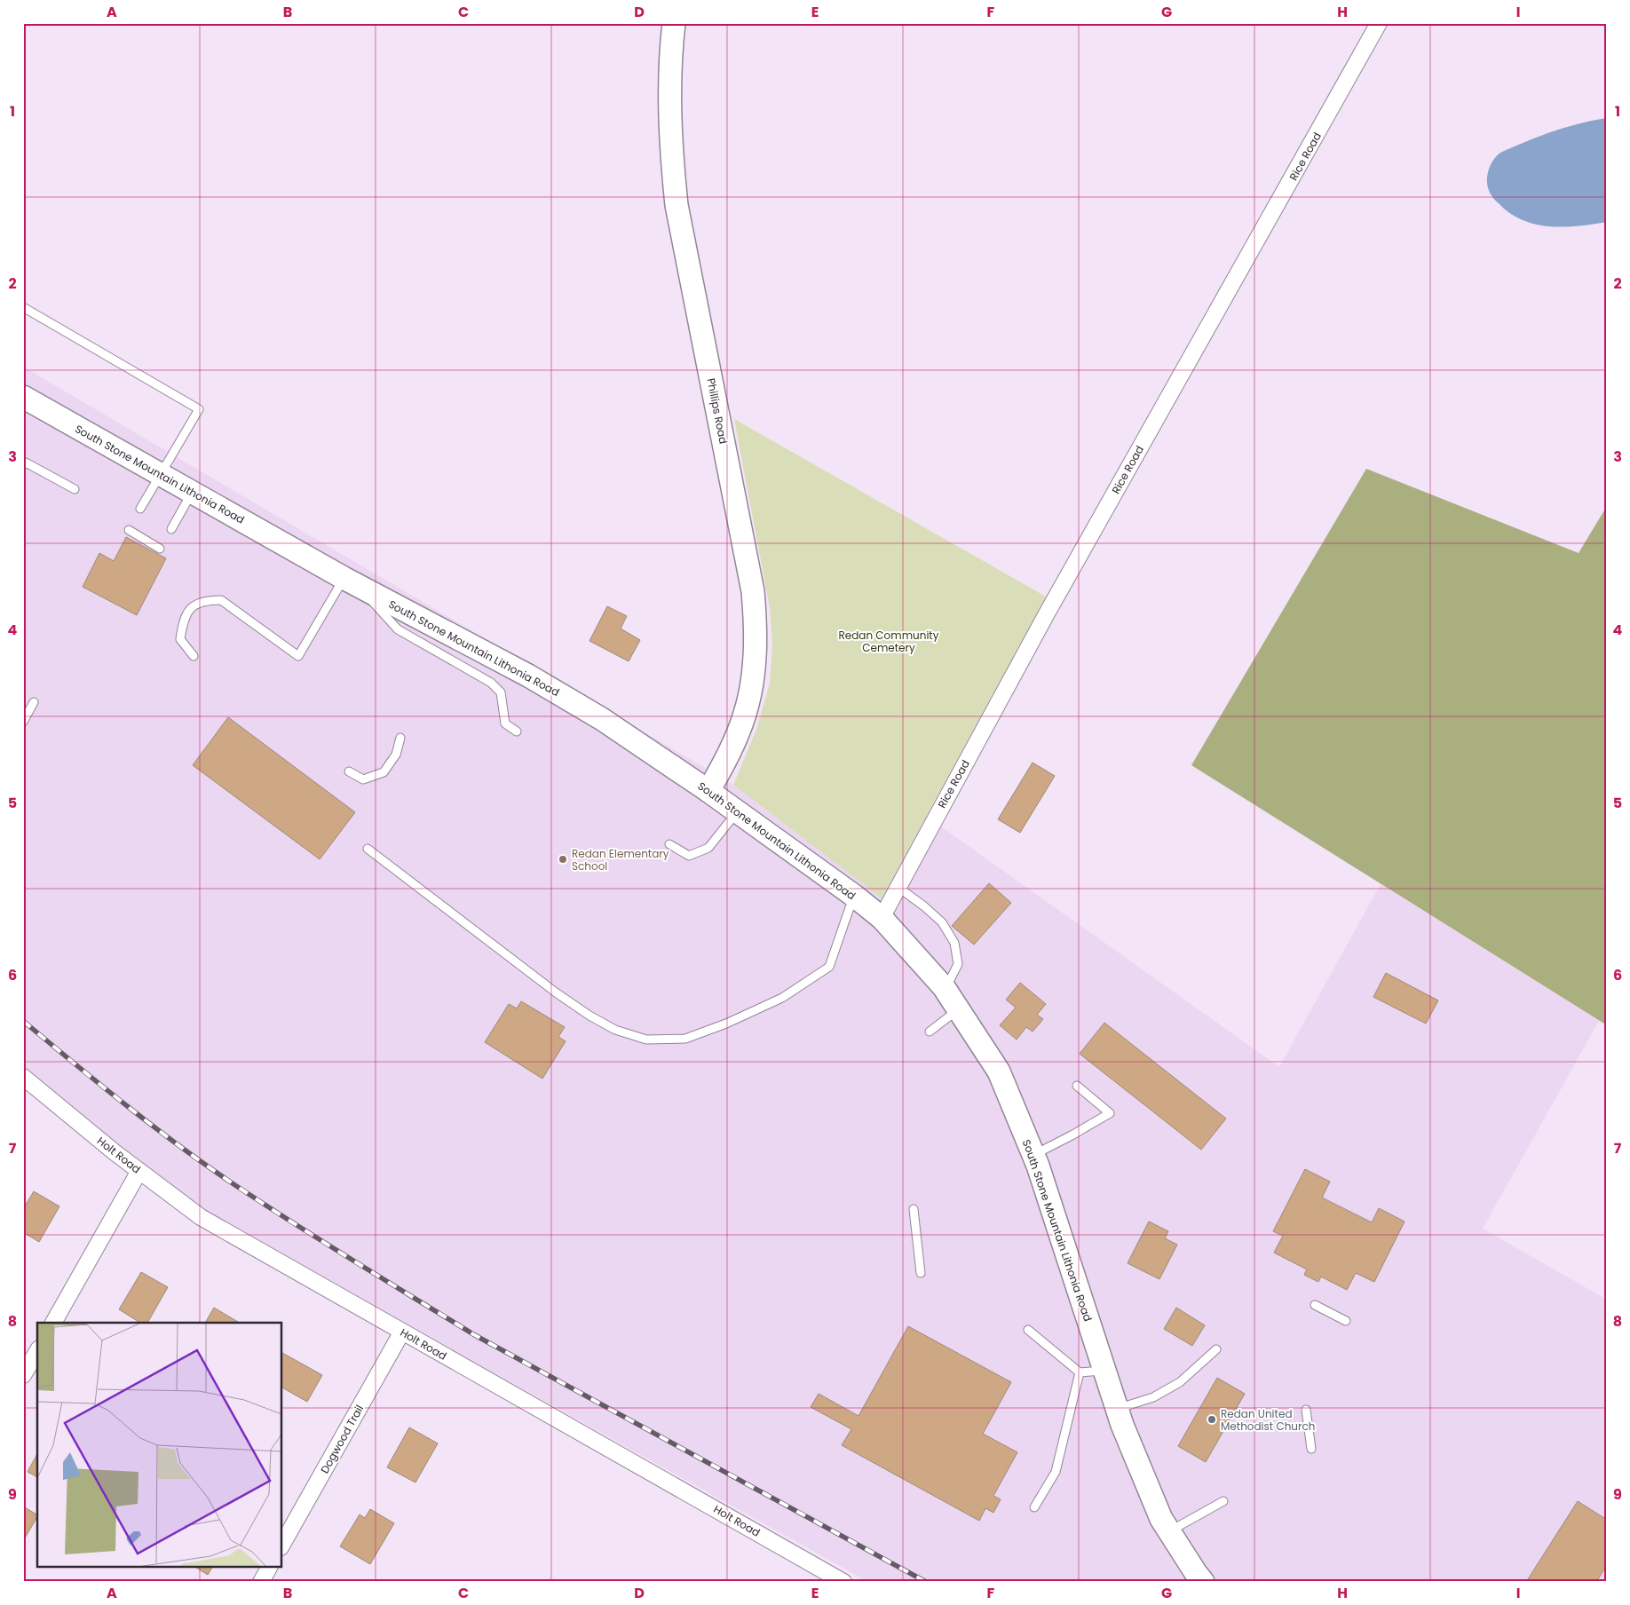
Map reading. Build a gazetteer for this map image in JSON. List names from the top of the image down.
{
  "streets": {
    "main road": ["Phillips Road", "South Stone Mountain Lithonia Road"],
    "street": ["Rice Road", "Holt Road", "Dogwood Trail"]
  },
  "crossings": [
    ["Rice Road", "South Stone Mountain Lithonia Road"],
    ["Phillips Road", "South Stone Mountain Lithonia Road"],
    ["Holt Road", "Dogwood Trail"]
  ],
  "parks": ["Redan Community Cemetery"],
  "places": ["Redan Elementary School", "Redan United Methodist Church"],
  "grid": {
    "columns": [
      "A",
      "B",
      "C",
      "D",
      "E",
      "F",
      "G",
      "H",
      "I"
    ],
    "rows": [
      "1",
      "2",
      "3",
      "4",
      "5",
      "6",
      "7",
      "8",
      "9"
    ]
  }
}
